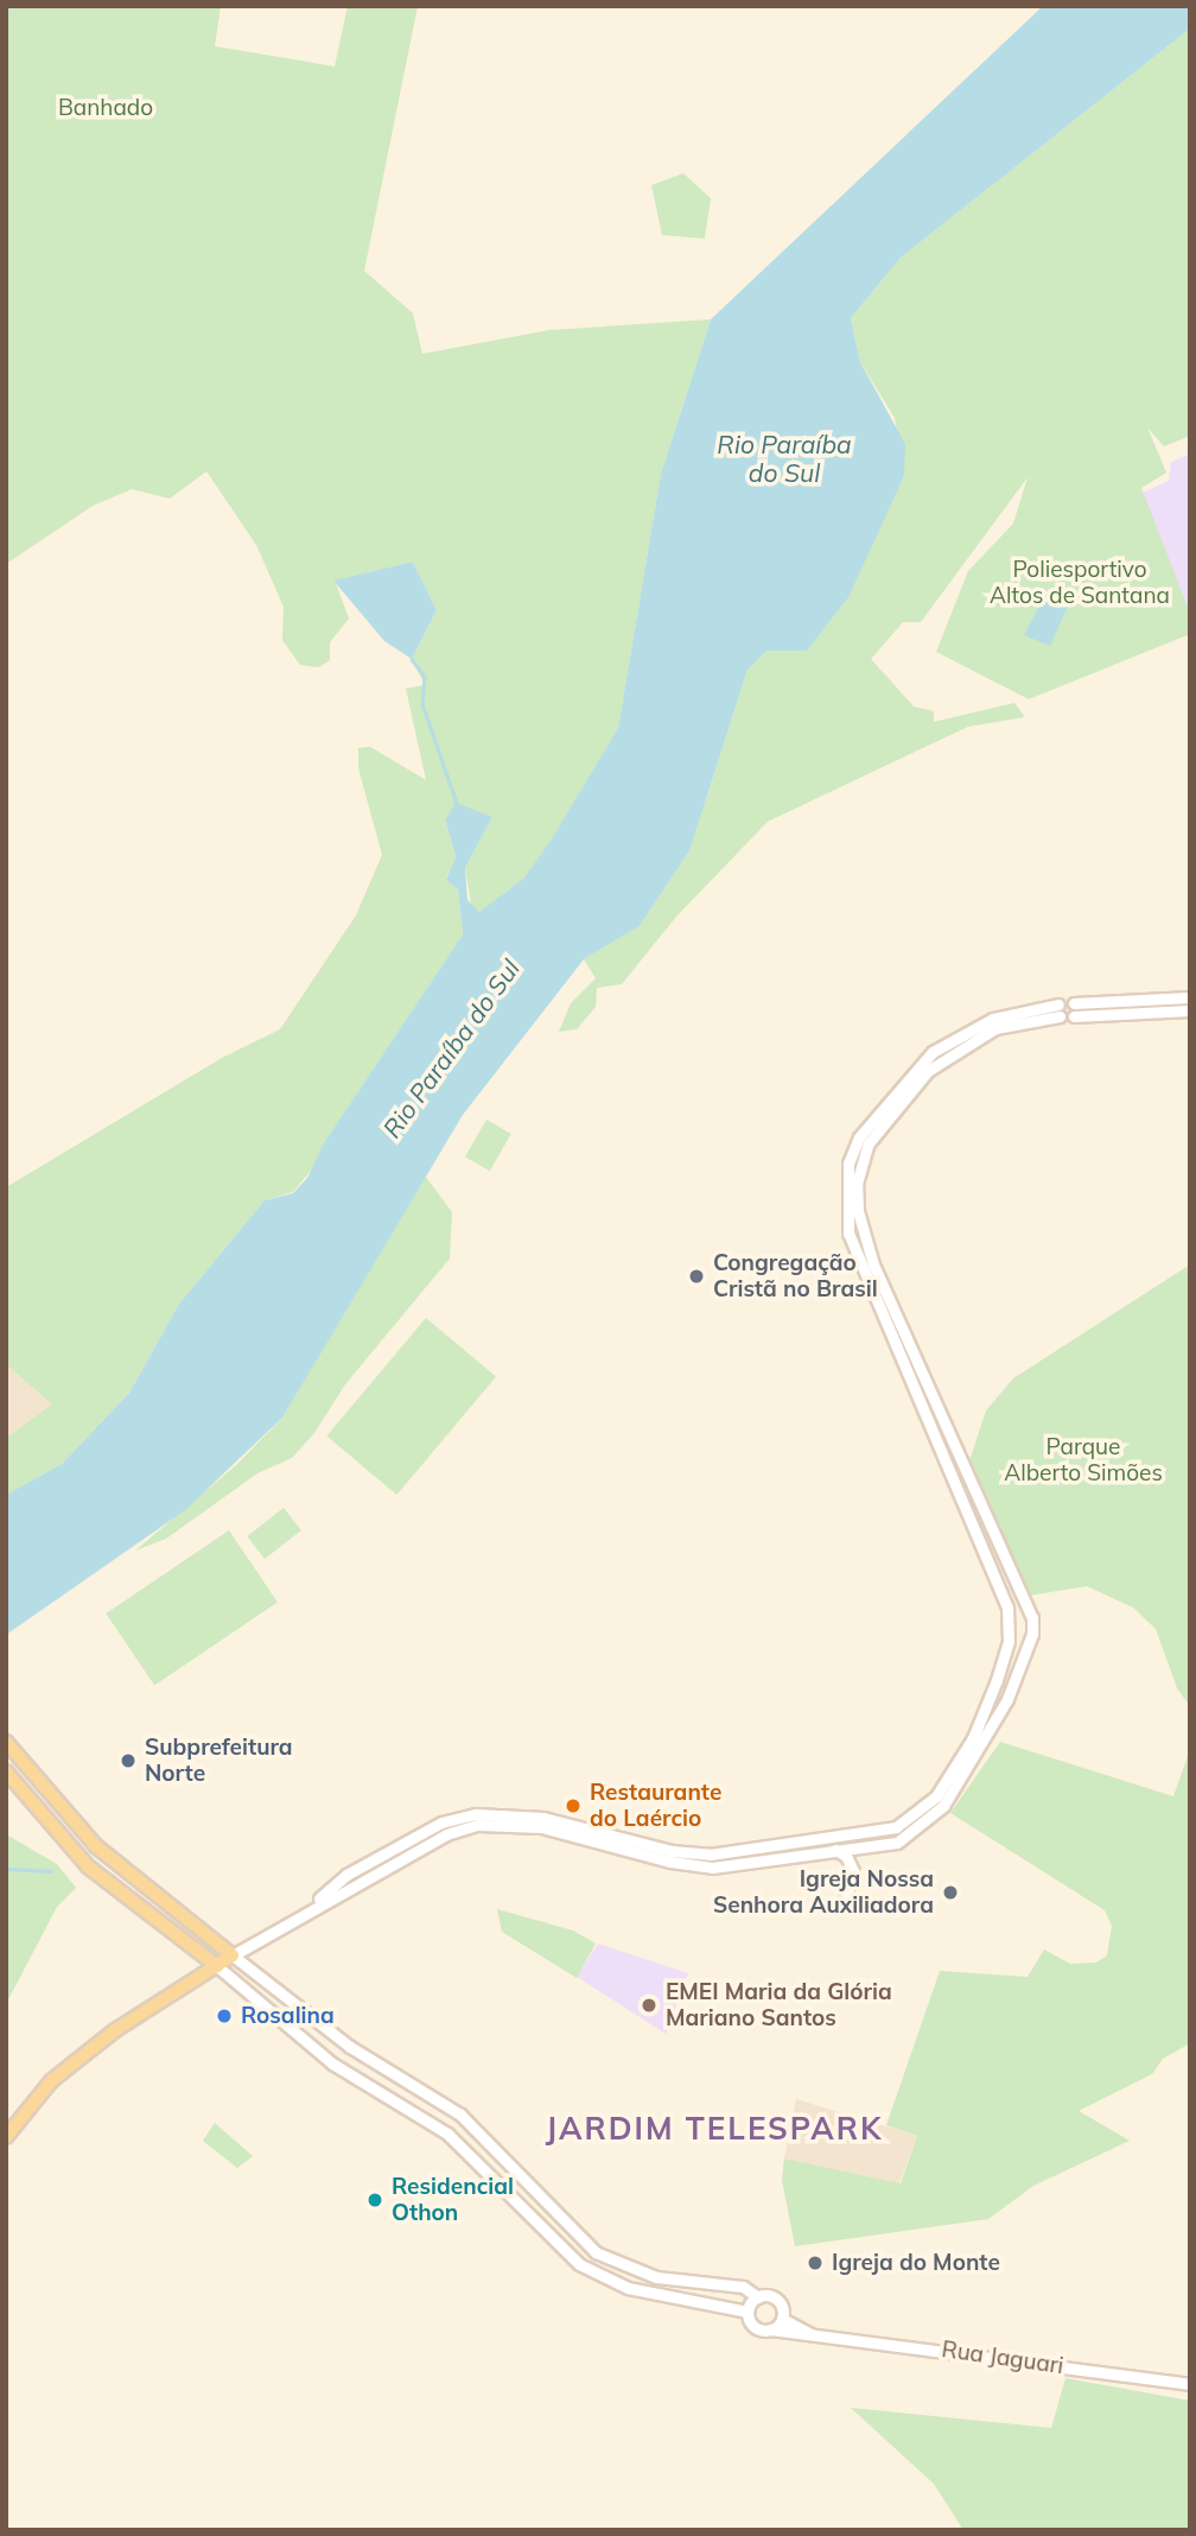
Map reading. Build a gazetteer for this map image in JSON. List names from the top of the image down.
{
  "streets": {
    "street": ["Rua Jaguari"]
  },
  "districts": ["JARDIM TELESPARK"],
  "water": ["Rio Paraíba do Sul"],
  "parks": ["Banhado", "Poliesportivo Altos de Santana", "Parque Alberto Simões"],
  "places": [
    "Congregação Cristã no Brasil",
    "Subprefeitura Norte",
    "Restaurante do Laércio",
    "Igreja Nossa Senhora Auxiliadora",
    "EMEI Maria da Glória Mariano Santos",
    "Rosalina",
    "Residencial Othon",
    "Igreja do Monte"
  ]
}
